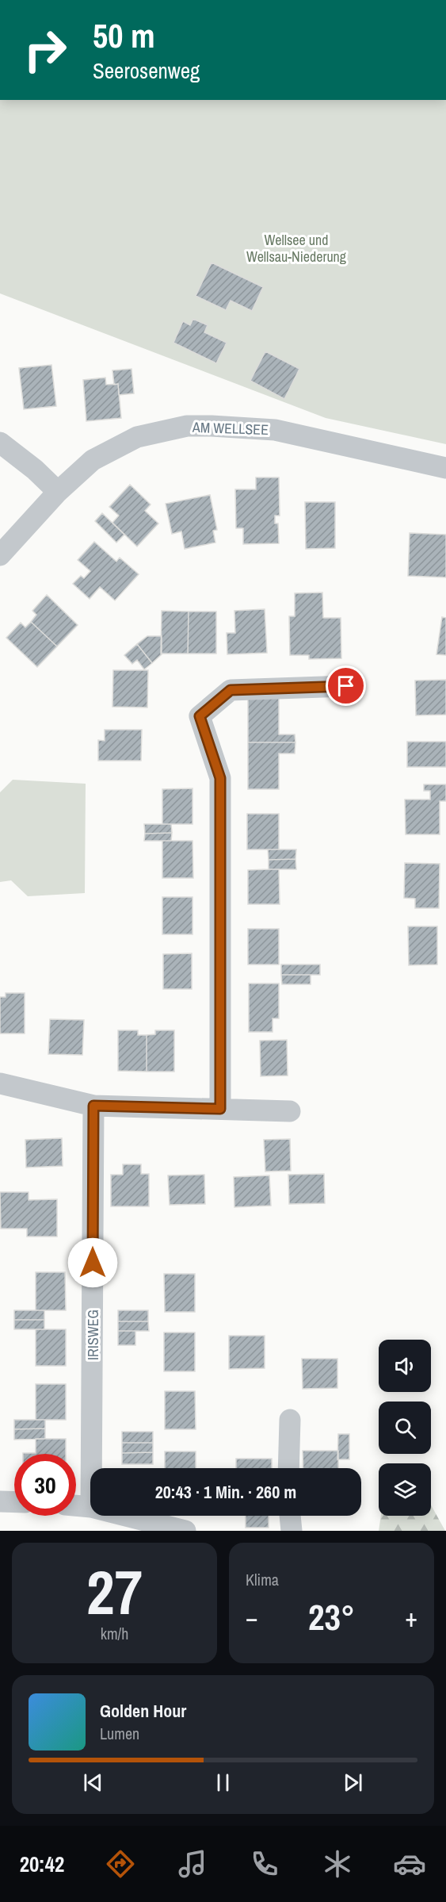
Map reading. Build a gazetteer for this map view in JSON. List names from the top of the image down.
{
  "streets": {
    "street": ["AM WELLSEE", "IRISWEG"]
  },
  "parks": ["Wellsee und Wellsau-Niederung"],
  "page": {
    "turn": ["50 m", "Seerosenweg"],
    "limit": "30",
    "trip": "20:43 · 1 Min. · 260 m",
    "tile": [
      ["27", "km/h"],
      "Klima"
    ],
    "heat": ["−", "23°", "+"],
    "song": ["Golden Hour", "Lumen"],
    "tabs": "20:42"
  }
}
